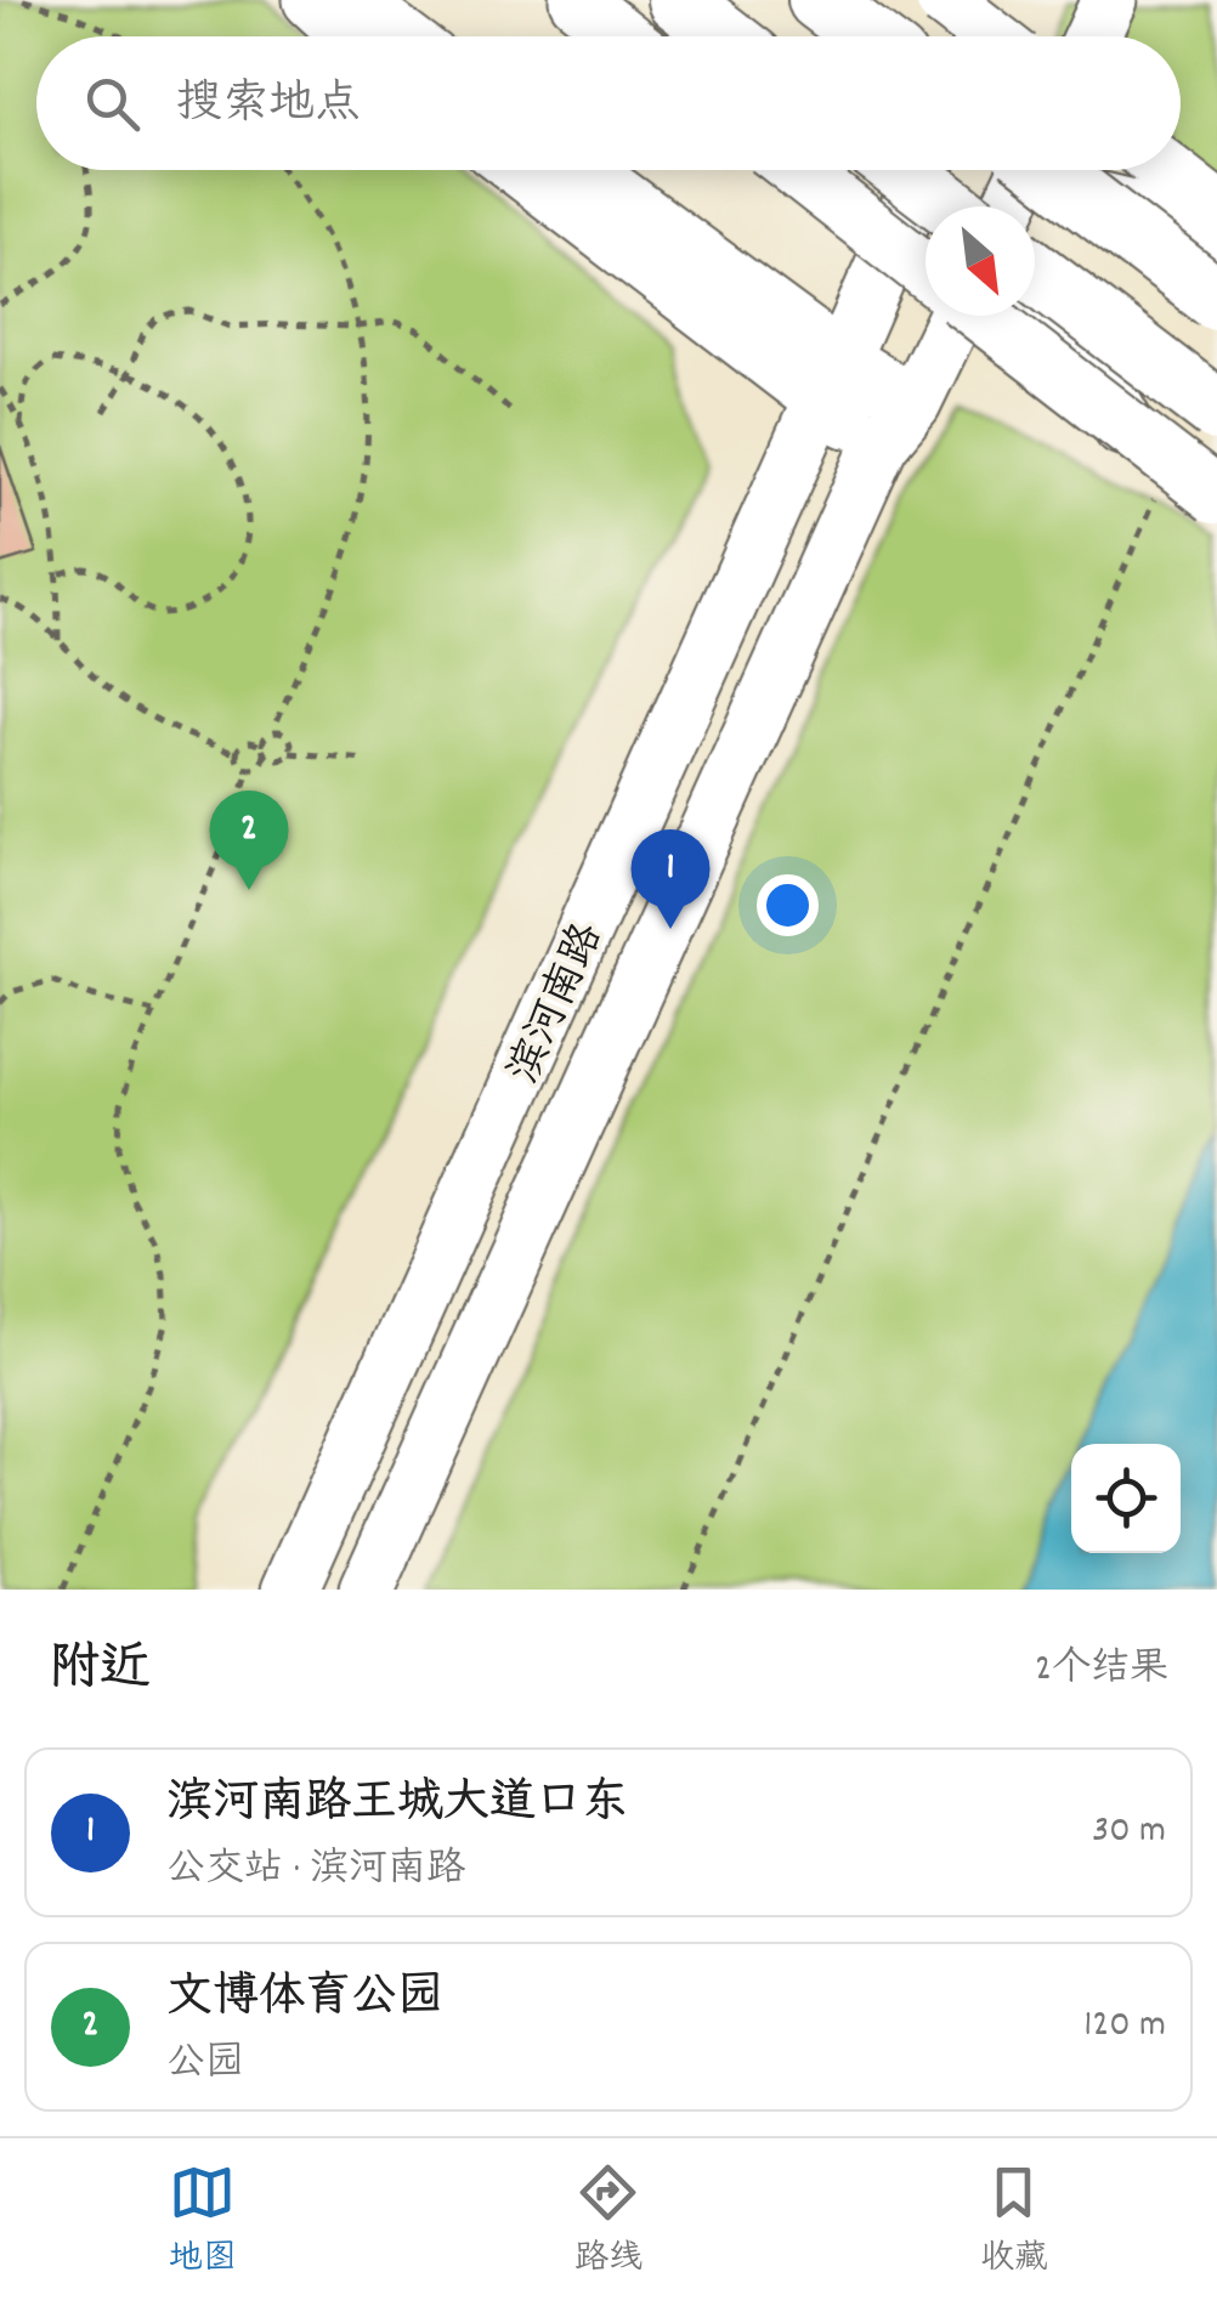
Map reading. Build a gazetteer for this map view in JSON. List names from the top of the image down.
{
  "streets": {
    "main road": ["滨河南路"]
  },
  "north": "bottom right",
  "page": {
    "search": "搜索地点",
    "pins": ["2", "1"],
    "heading": ["附近", "2个结果"],
    "list": [
      {
        "mark": "1",
        "name": "滨河南路王城大道口东",
        "note": "公交站 · 滨河南路",
        "value": "30 m"
      },
      {
        "mark": "2",
        "name": "文博体育公园",
        "note": "公园",
        "value": "120 m"
      }
    ],
    "nav": ["地图", "路线", "收藏"]
  }
}
